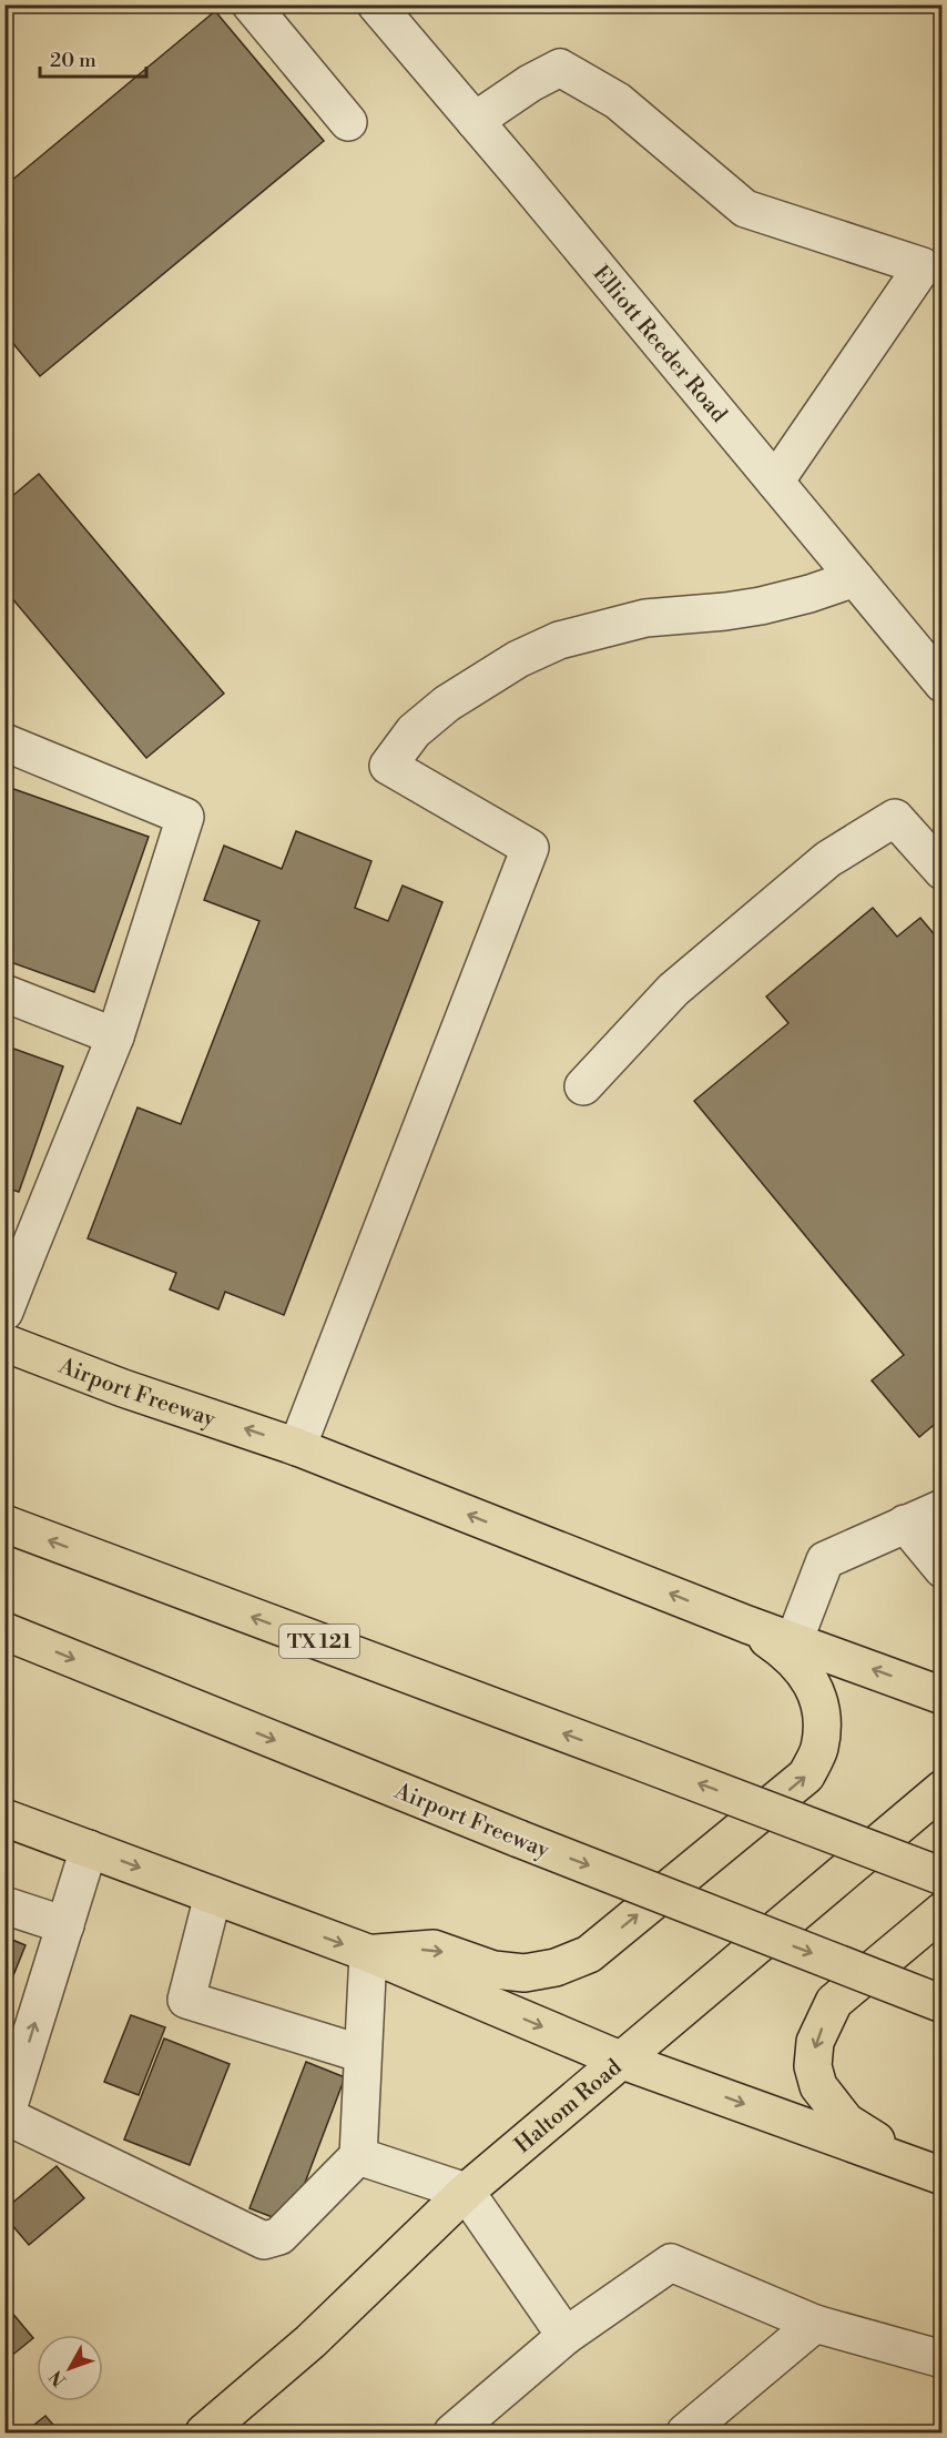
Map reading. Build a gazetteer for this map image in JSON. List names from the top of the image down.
{
  "streets": {
    "main road": ["Airport Freeway", "TX 121", "Haltom Road"],
    "street": ["Elliott Reeder Road"]
  },
  "scale_bar": "20 m",
  "north": "bottom left"
}
